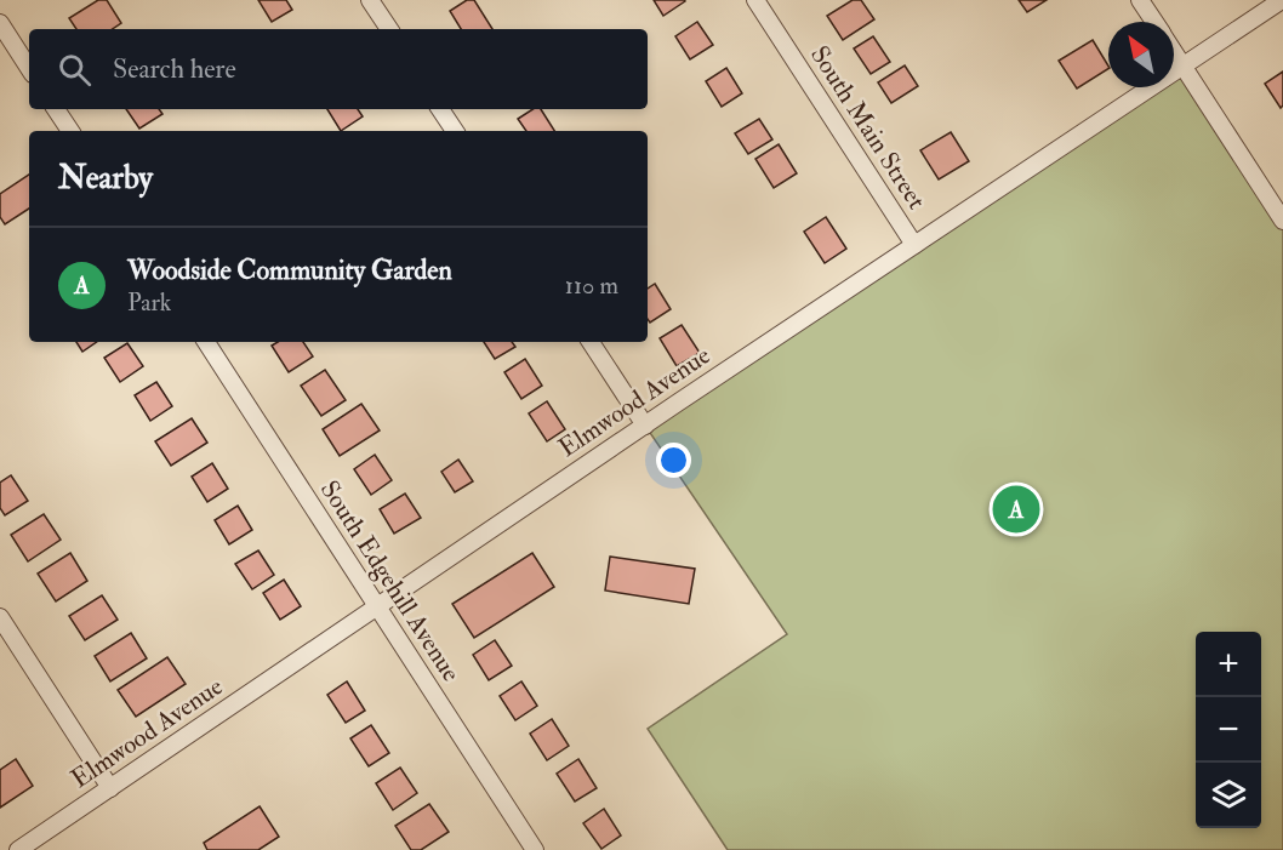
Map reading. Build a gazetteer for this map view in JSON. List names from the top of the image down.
{
  "streets": {
    "street": ["South Main Street", "Elmwood Avenue", "South Edgehill Avenue"]
  },
  "crossings": [
    ["South Main Street", "Elmwood Avenue"],
    ["Elmwood Avenue", "South Edgehill Avenue"]
  ],
  "north": "top left",
  "page": {
    "search": "Search here",
    "heading": "Nearby",
    "list": [
      {
        "mark": "A",
        "name": "Woodside Community Garden",
        "note": "Park",
        "value": "110 m"
      }
    ],
    "pins": "A",
    "map_buttons": ["+", "−"]
  }
}
